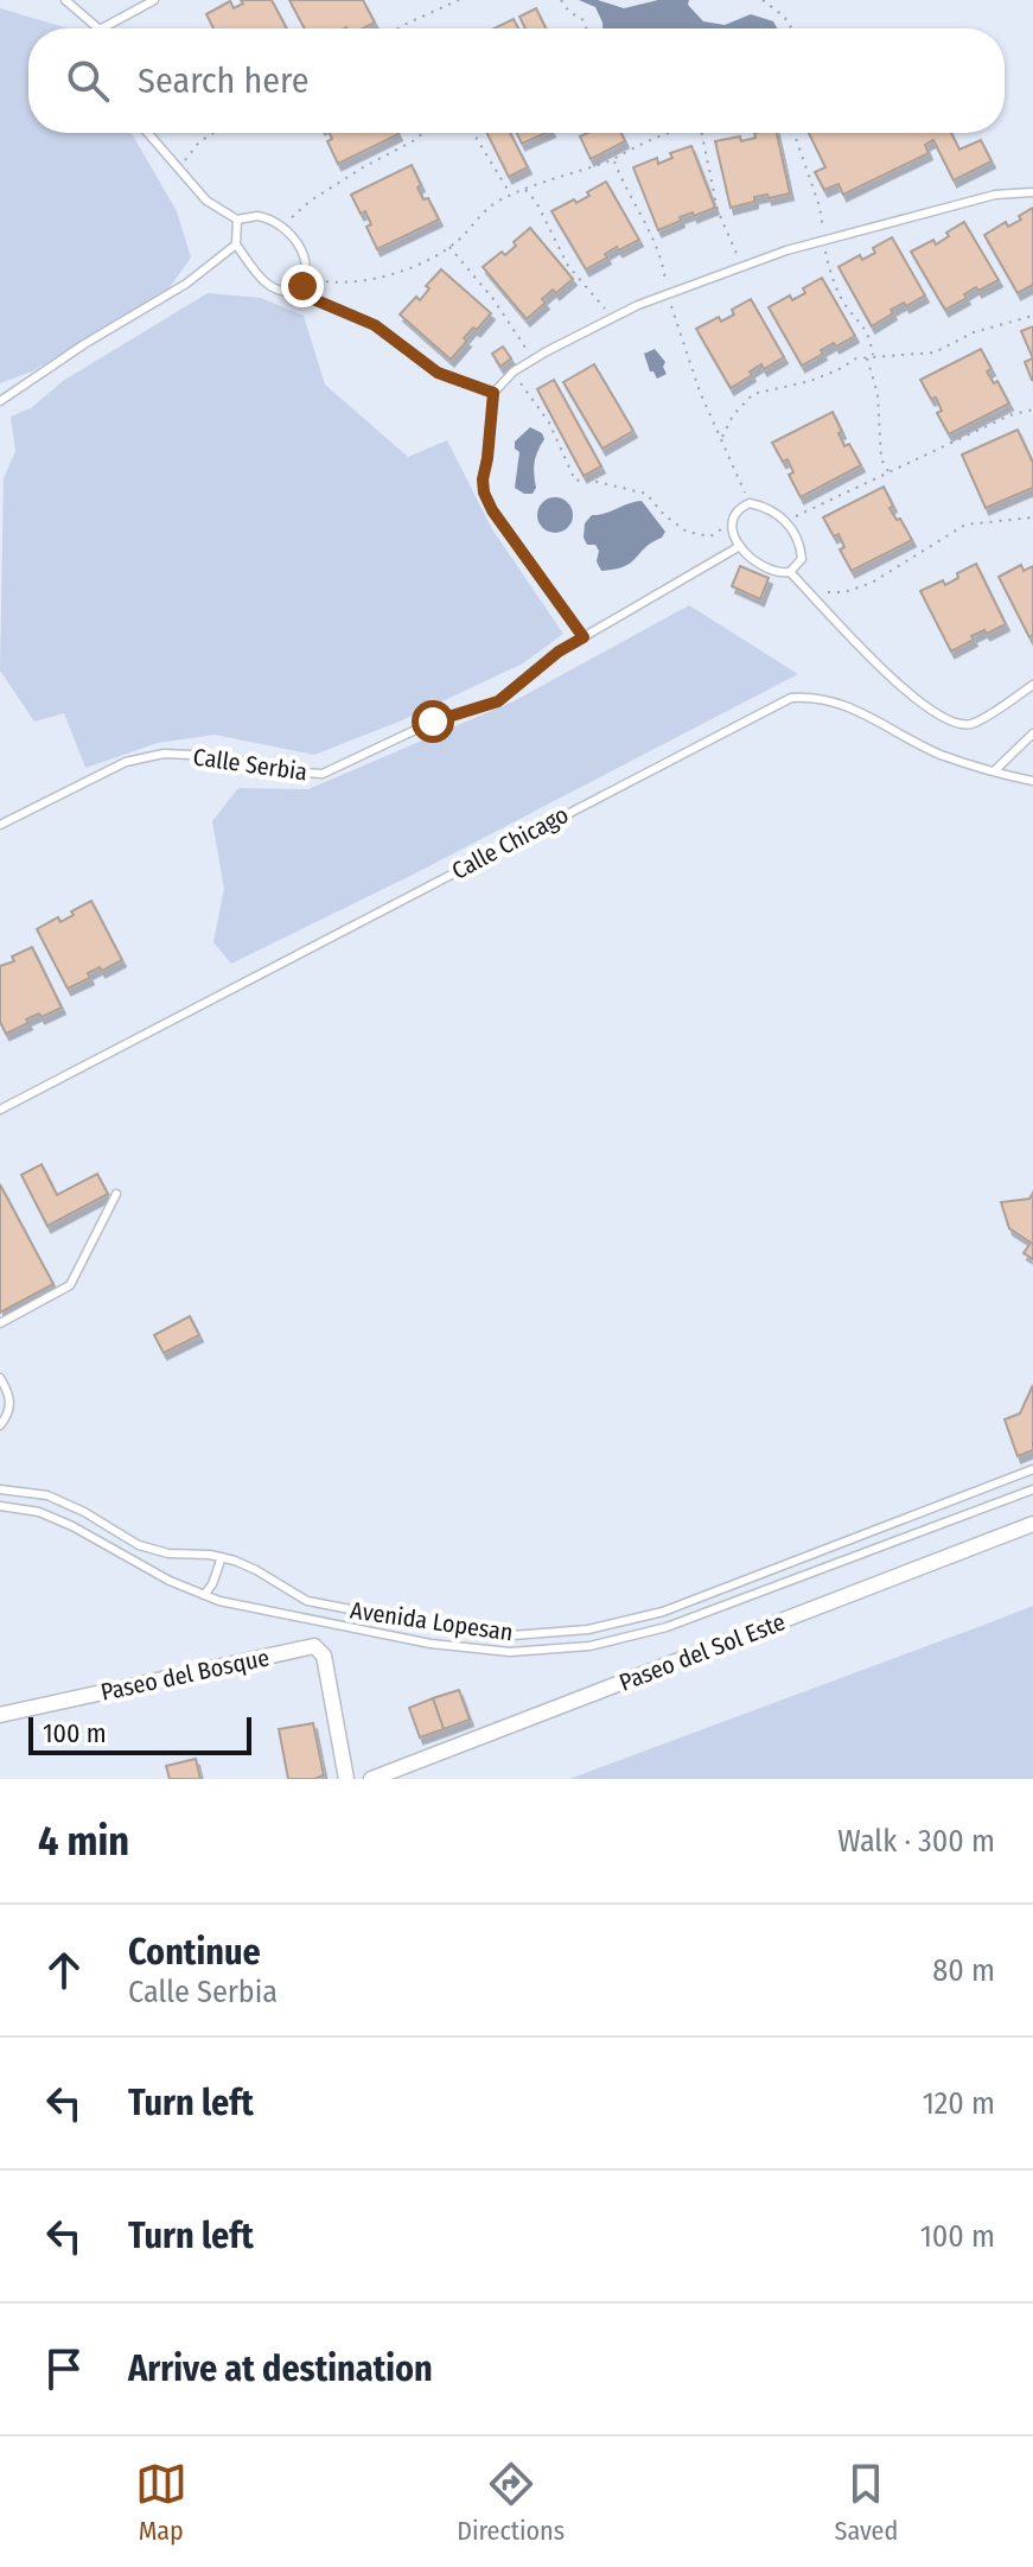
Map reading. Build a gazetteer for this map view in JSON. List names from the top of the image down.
{
  "streets": {
    "street": ["Paseo del Sol Este", "Paseo del Bosque"],
    "lane": ["Calle Serbia", "Calle Chicago", "Avenida Lopesan"]
  },
  "scale_bar": "100 m",
  "page": {
    "search": "Search here",
    "scale": "100 m",
    "heading": ["4 min", "Walk · 300 m"],
    "list": [
      ["Continue", "Calle Serbia", "80 m"],
      ["Turn left", "120 m"],
      ["Turn left", "100 m"],
      "Arrive at destination"
    ],
    "nav": ["Map", "Directions", "Saved"]
  }
}
